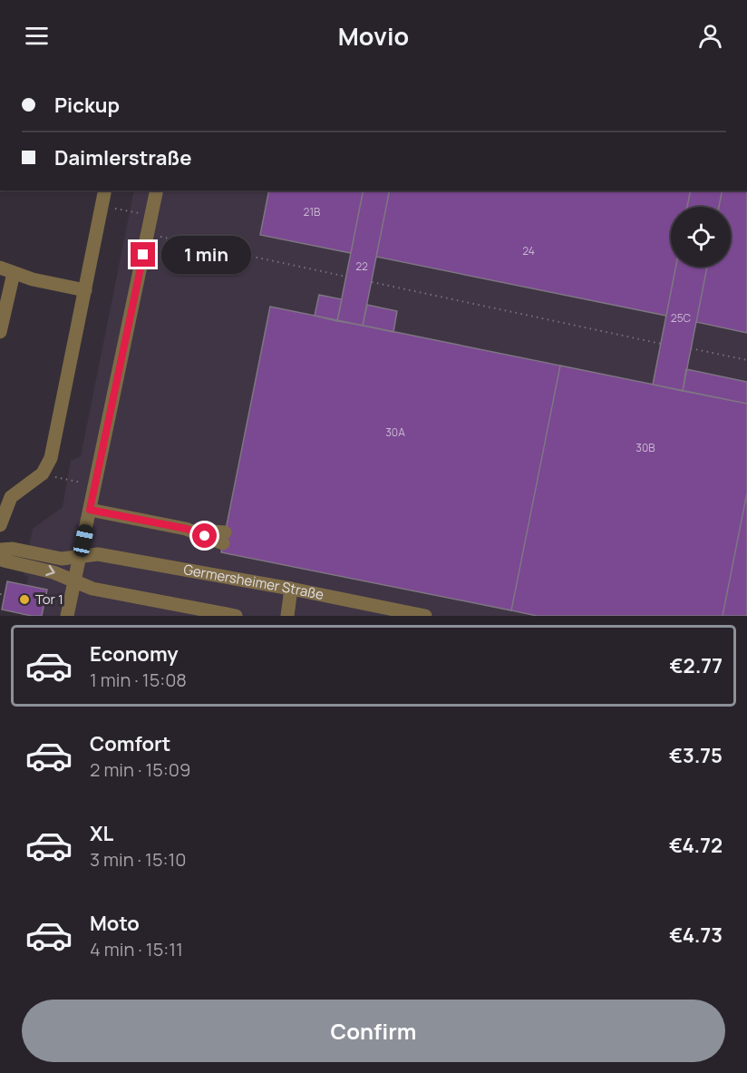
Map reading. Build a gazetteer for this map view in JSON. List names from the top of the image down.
{
  "streets": {
    "lane": ["Germersheimer Straße"]
  },
  "places": ["Tor 1"],
  "house_numbers": [
    "21B",
    "24",
    "22",
    "25C",
    "30A",
    "30B"
  ],
  "page": {
    "header": "Movio",
    "banner": ["Pickup", "Daimlerstraße"],
    "bubble": "1 min",
    "list": [
      {
        "name": "Economy",
        "note": "1 min · 15:08",
        "value": "€2.77"
      },
      {
        "name": "Comfort",
        "note": "2 min · 15:09",
        "value": "€3.75"
      },
      {
        "name": "XL",
        "note": "3 min · 15:10",
        "value": "€4.72"
      },
      {
        "name": "Moto",
        "note": "4 min · 15:11",
        "value": "€4.73"
      }
    ],
    "buttons": "Confirm"
  }
}
